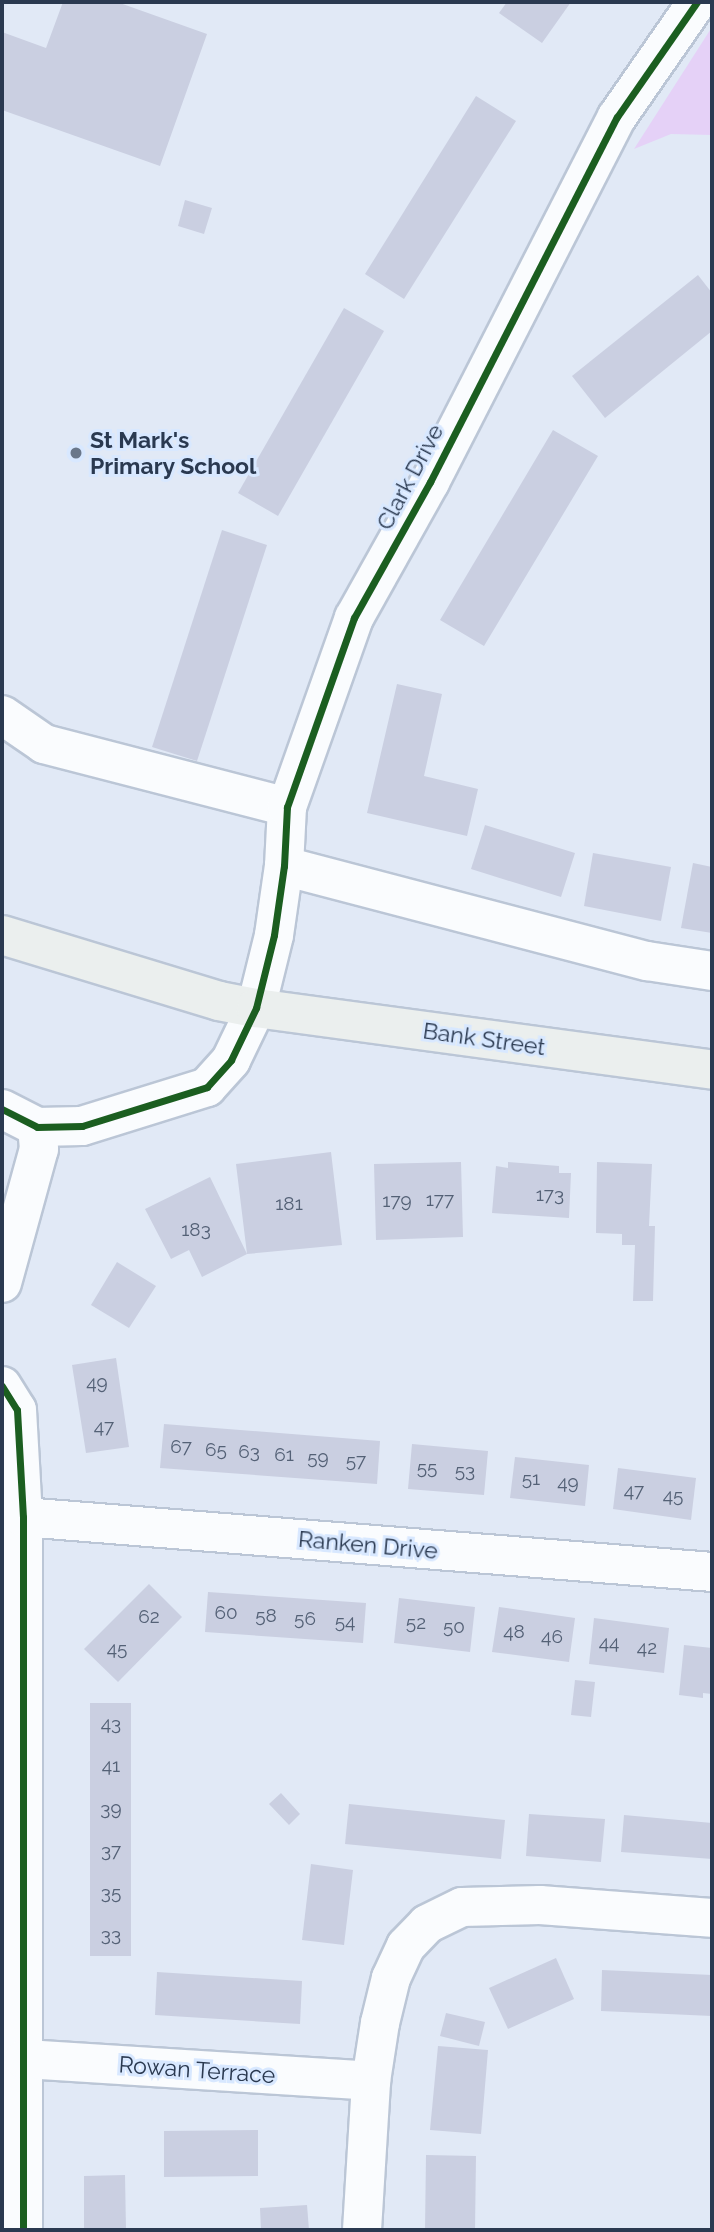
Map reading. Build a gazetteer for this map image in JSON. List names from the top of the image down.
{
  "streets": {
    "main road": ["Bank Street"],
    "street": ["Clark Drive", "Ranken Drive", "Rowan Terrace"]
  },
  "crossings": [
    ["Clark Drive", "Bank Street"]
  ],
  "places": ["St Mark's Primary School"],
  "house_numbers": [
    "173",
    "177",
    "179",
    "181",
    "183",
    "49",
    "47",
    "67",
    "65",
    "63",
    "61",
    "59",
    "57",
    "55",
    "53",
    "51",
    "49",
    "47",
    "45",
    "60",
    "58",
    "62",
    "56",
    "54",
    "52",
    "50",
    "48",
    "46",
    "44",
    "42",
    "45",
    "43",
    "41",
    "39",
    "37",
    "35",
    "33"
  ]
}
